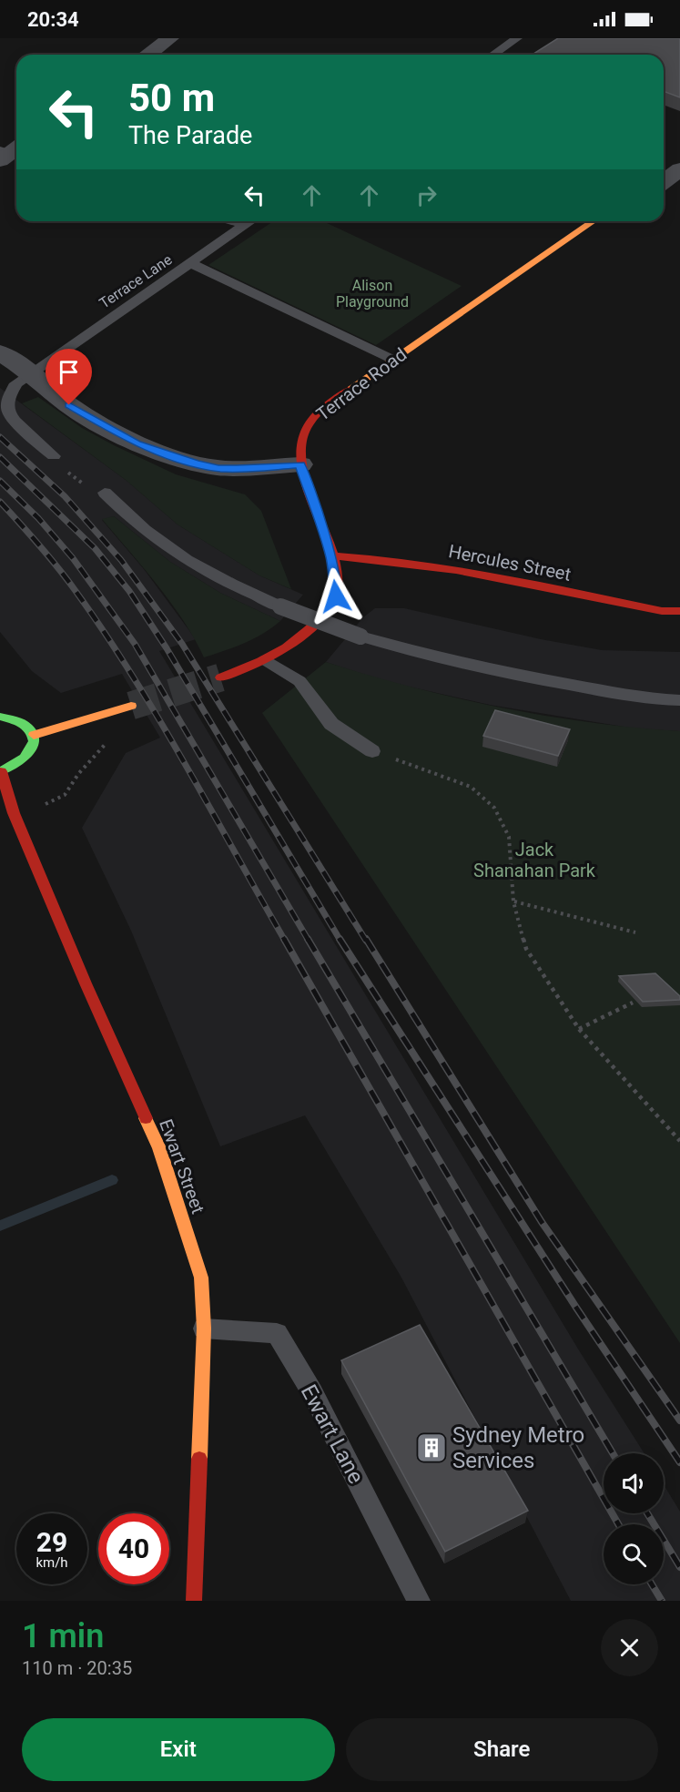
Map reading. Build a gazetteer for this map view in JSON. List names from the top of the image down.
{
  "streets": {
    "street": ["Terrace Road", "Hercules Street", "Ewart Street"],
    "lane": ["Terrace Lane", "Ewart Lane"]
  },
  "crossings": [
    ["Terrace Road", "Hercules Street"],
    ["Ewart Street", "Ewart Lane"]
  ],
  "parks": ["Alison Playground", "Jack Shanahan Park"],
  "places": {
    "building": ["Sydney Metro Services"]
  },
  "page": {
    "status": "20:34",
    "turn": ["50 m", "The Parade"],
    "speed": "29 km/h",
    "limit": "40",
    "heading": ["1 min", "110 m · 20:35"],
    "buttons": ["Exit", "Share"]
  }
}
